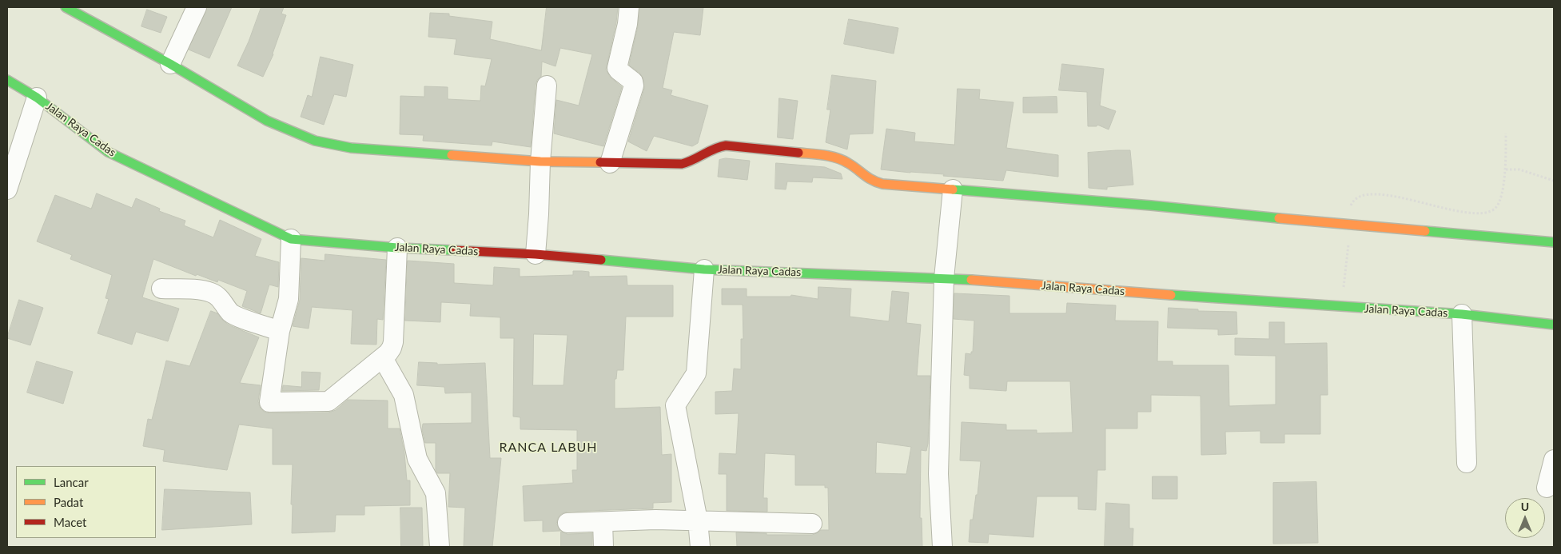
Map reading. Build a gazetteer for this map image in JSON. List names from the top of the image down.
{
  "streets": {
    "street": ["Jalan Raya Cadas"]
  },
  "districts": ["RANCA LABUH"],
  "legend": ["Lancar", "Padat", "Macet"],
  "north": "top"
}
